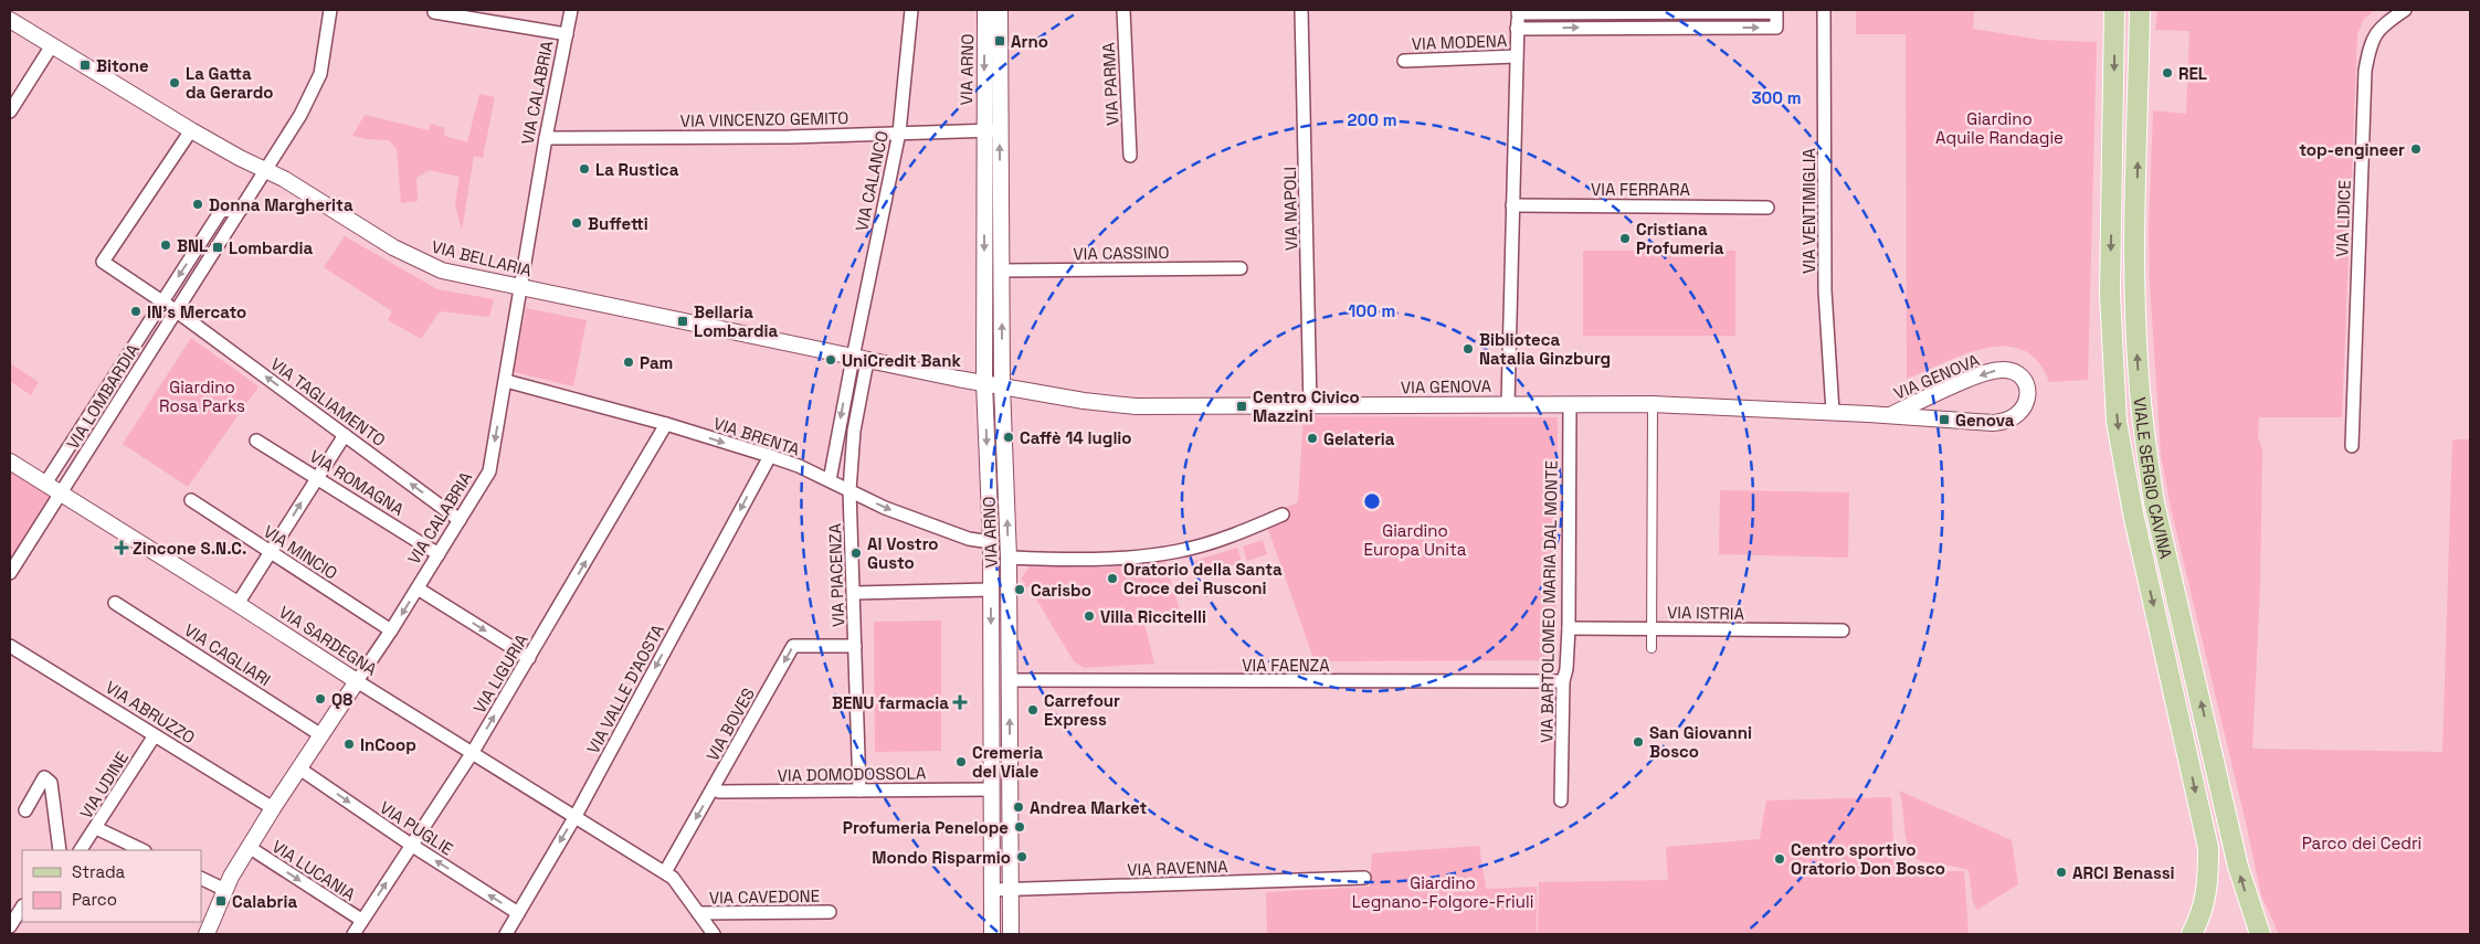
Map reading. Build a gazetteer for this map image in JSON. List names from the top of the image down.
{
  "streets": {
    "main road": ["VIALE SERGIO CAVINA"],
    "street": [
      "VIA MODENA",
      "VIA ARNO",
      "VIA PARMA",
      "VIA CALABRIA",
      "VIA VINCENZO GEMITO",
      "VIA CALANCO",
      "VIA FERRARA",
      "VIA NAPOLI",
      "VIA VENTIMIGLIA",
      "VIA LIDICE",
      "VIA CASSINO",
      "VIA BELLARIA",
      "VIA GENOVA",
      "VIA LOMBARDIA",
      "VIA TAGLIAMENTO",
      "VIA BRENTA",
      "VIA ROMAGNA",
      "VIA MINCIO",
      "VIA PIACENZA",
      "VIA BARTOLOMEO MARIA DAL MONTE",
      "VIA ISTRIA",
      "VIA SARDEGNA",
      "VIA CAGLIARI",
      "VIA FAENZA",
      "VIA LIGURIA",
      "VIA VALLE D'AOSTA",
      "VIA ABRUZZO",
      "VIA BOVES",
      "VIA DOMODOSSOLA",
      "VIA UDINE",
      "VIA PUGLIE",
      "VIA RAVENNA",
      "VIA LUCANIA",
      "VIA CAVEDONE"
    ]
  },
  "crossings": [
    ["VIA ARNO", "VIA VINCENZO GEMITO"],
    ["VIA ARNO", "VIA CASSINO"],
    ["VIA ARNO", "VIA BELLARIA"],
    ["VIA ARNO", "VIA GENOVA"],
    ["VIA ARNO", "VIA BRENTA"],
    ["VIA ARNO", "VIA FAENZA"],
    ["VIA ARNO", "VIA DOMODOSSOLA"],
    ["VIA ARNO", "VIA RAVENNA"],
    ["VIA CALABRIA", "VIA VINCENZO GEMITO"],
    ["VIA CALABRIA", "VIA BELLARIA"],
    ["VIA CALABRIA", "VIA TAGLIAMENTO"],
    ["VIA CALABRIA", "VIA BRENTA"],
    ["VIA CALABRIA", "VIA ROMAGNA"],
    ["VIA CALABRIA", "VIA MINCIO"],
    ["VIA CALABRIA", "VIA SARDEGNA"],
    ["VIA CALABRIA", "VIA CAGLIARI"],
    ["VIA CALABRIA", "VIA ABRUZZO"],
    ["VIA CALABRIA", "VIA PUGLIE"],
    ["VIA CALABRIA", "VIA LUCANIA"],
    ["VIA VINCENZO GEMITO", "VIA CALANCO"],
    ["VIA CALANCO", "VIA BELLARIA"],
    ["VIA CALANCO", "VIA PIACENZA"],
    ["VIA NAPOLI", "VIA GENOVA"],
    ["VIA VENTIMIGLIA", "VIA GENOVA"],
    ["VIA BELLARIA", "VIA GENOVA"],
    ["VIA BELLARIA", "VIA LOMBARDIA"],
    ["VIA BELLARIA", "VIA PIACENZA"],
    ["VIA GENOVA", "VIA BARTOLOMEO MARIA DAL MONTE"],
    ["VIA LOMBARDIA", "VIA TAGLIAMENTO"],
    ["VIA LOMBARDIA", "VIA SARDEGNA"],
    ["VIA BRENTA", "VIA PIACENZA"],
    ["VIA BRENTA", "VIA LIGURIA"],
    ["VIA BRENTA", "VIA VALLE D'AOSTA"],
    ["VIA PIACENZA", "VIA BOVES"],
    ["VIA PIACENZA", "VIA DOMODOSSOLA"],
    ["VIA BARTOLOMEO MARIA DAL MONTE", "VIA ISTRIA"],
    ["VIA BARTOLOMEO MARIA DAL MONTE", "VIA FAENZA"],
    ["VIA SARDEGNA", "VIA LIGURIA"],
    ["VIA SARDEGNA", "VIA VALLE D'AOSTA"],
    ["VIA SARDEGNA", "VIA CAVEDONE"],
    ["VIA LIGURIA", "VIA PUGLIE"],
    ["VIA LIGURIA", "VIA LUCANIA"],
    ["VIA VALLE D'AOSTA", "VIA PUGLIE"],
    ["VIA VALLE D'AOSTA", "VIA CAVEDONE"],
    ["VIA ABRUZZO", "VIA UDINE"],
    ["VIA BOVES", "VIA DOMODOSSOLA"],
    ["VIA BOVES", "VIA CAVEDONE"]
  ],
  "one_way": [
    "VIA TAGLIAMENTO",
    "VIA LIGURIA",
    "VIA VALLE D'AOSTA",
    "VIA BOVES",
    "VIA LUCANIA"
  ],
  "parks": [
    "Giardino Aquile Randagie",
    "Giardino Rosa Parks",
    "Giardino Europa Unita",
    "Parco dei Cedri",
    "Giardino Legnano-Folgore-Friuli"
  ],
  "places": {
    "transit": [
      "Arno",
      "Bitone",
      "Lombardia",
      "Bellaria Lombardia",
      "Centro Civico Mazzini",
      "Genova",
      "Calabria"
    ],
    "other": [
      "REL",
      "La Gatta da Gerardo",
      "top-engineer",
      "La Rustica",
      "Donna Margherita",
      "Buffetti",
      "Cristiana Profumeria",
      "BNL",
      "IN's Mercato",
      "Biblioteca Natalia Ginzburg",
      "UniCredit Bank",
      "Pam",
      "Caffè 14 luglio",
      "Gelateria",
      "Al Vostro Gusto",
      "Oratorio della Santa Croce dei Rusconi",
      "Carisbo",
      "Villa Riccitelli",
      "Q8",
      "Carrefour Express",
      "San Giovanni Bosco",
      "InCoop",
      "Cremeria del Viale",
      "Andrea Market",
      "Profumeria Penelope",
      "Mondo Risparmio",
      "Centro sportivo Oratorio Don Bosco",
      "ARCI Benassi"
    ],
    "health": ["Zincone S.N.C.", "BENU farmacia"]
  },
  "legend": ["Strada", "Parco"],
  "rings": ["300 m", "200 m", "100 m"]
}
